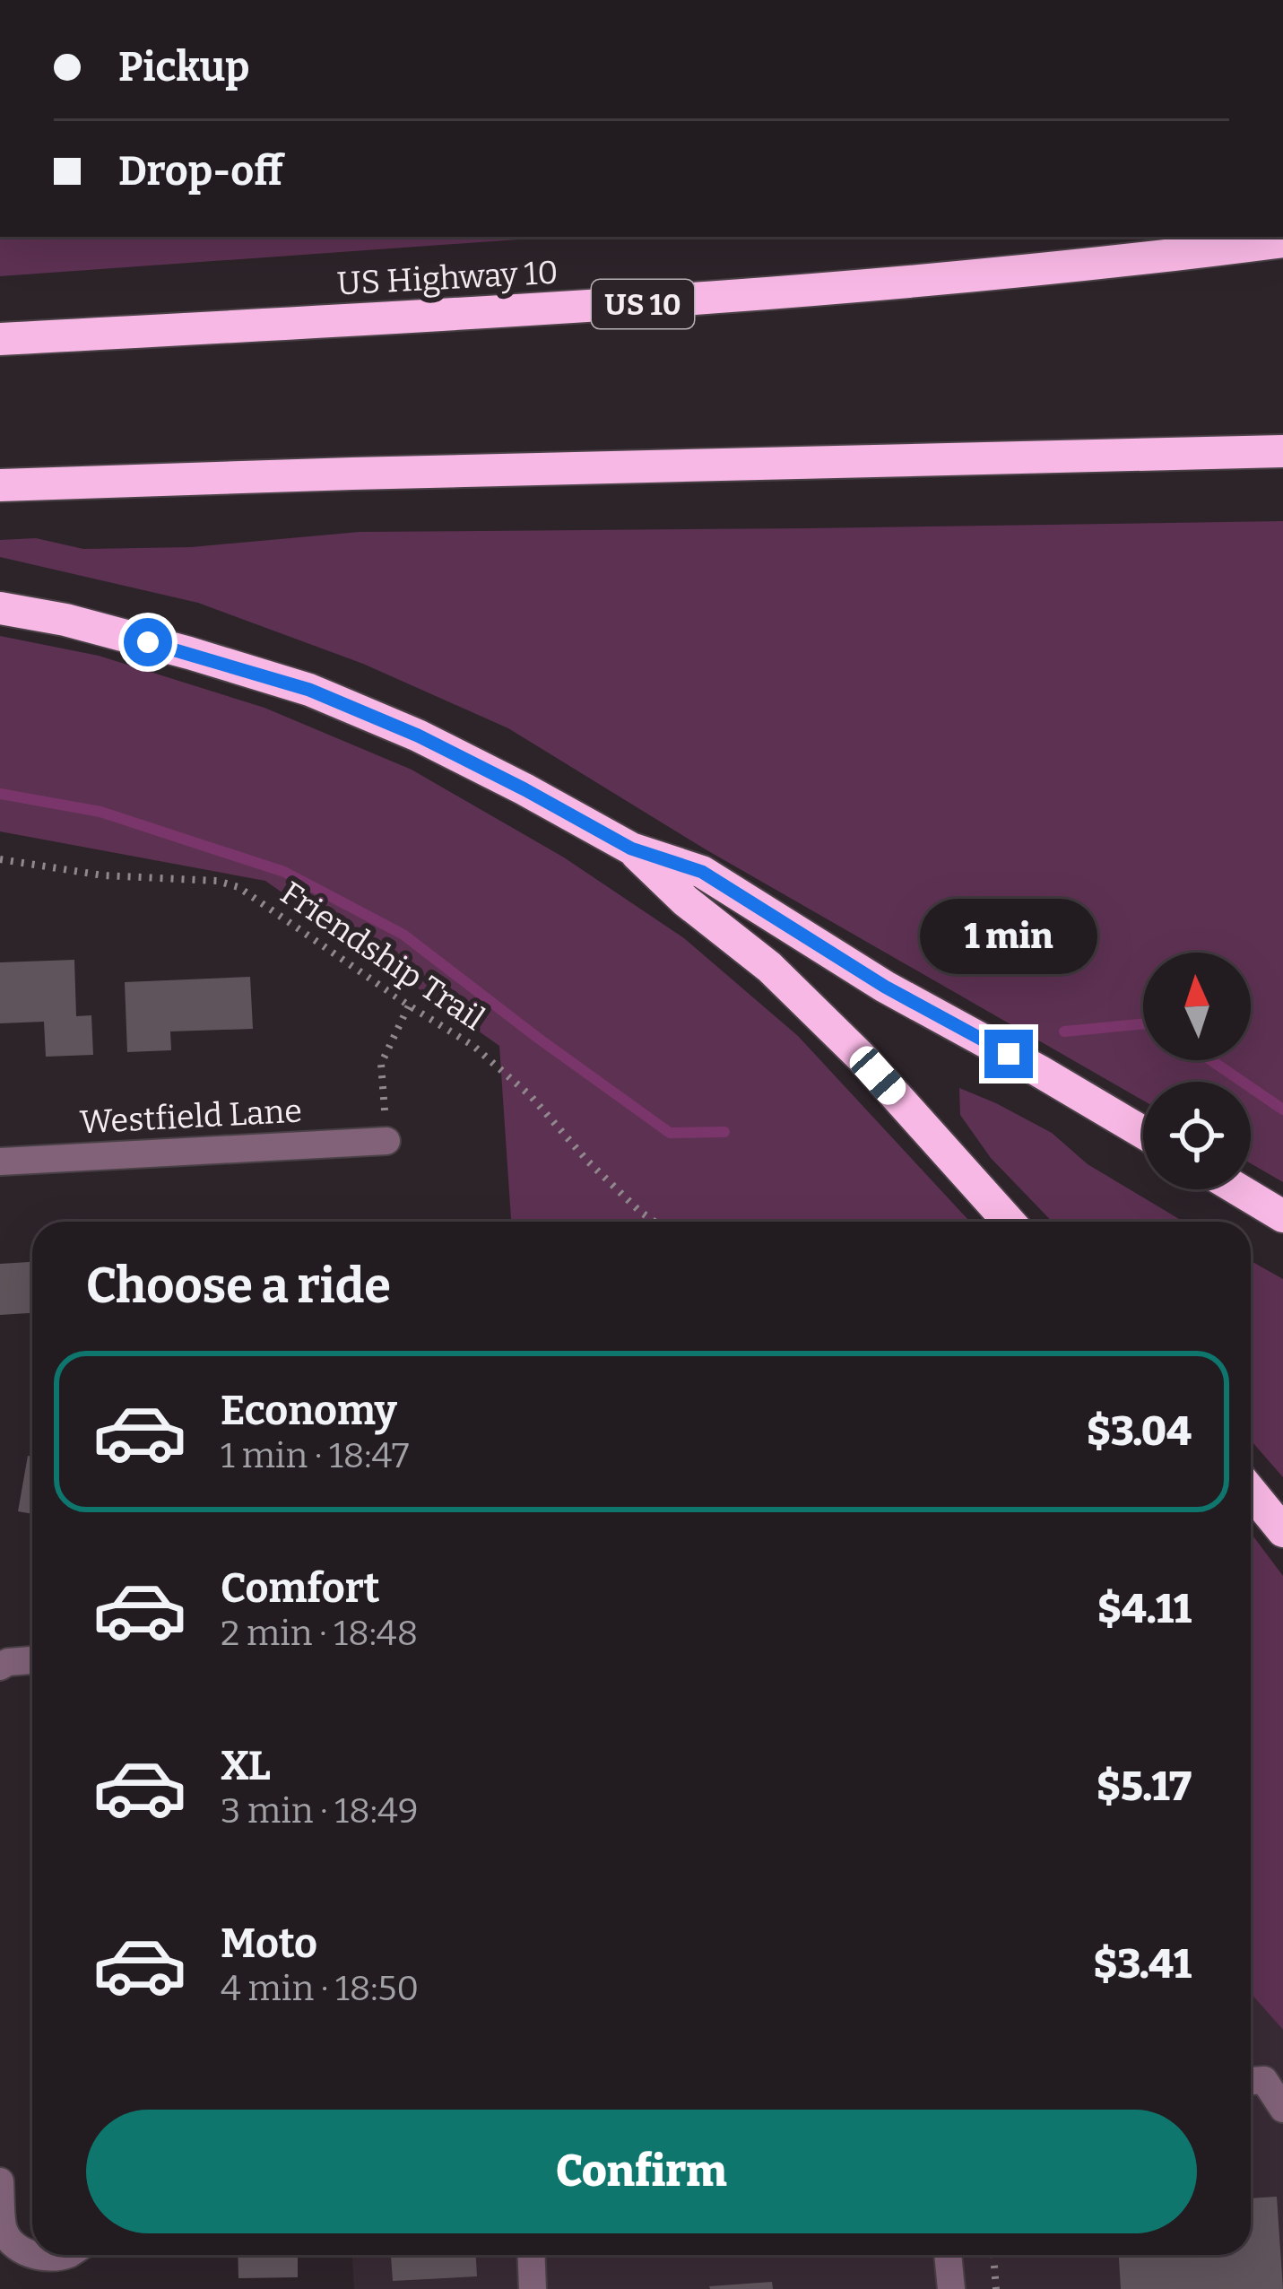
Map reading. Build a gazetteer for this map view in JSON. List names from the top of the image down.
{
  "streets": {
    "highway": ["US Highway 10", "US 10"],
    "street": ["Westfield Lane"],
    "path": ["Friendship Trail"]
  },
  "north": "top",
  "page": {
    "banner": ["Pickup", "Drop-off"],
    "bubble": "1 min",
    "heading": "Choose a ride",
    "list": [
      {
        "name": "Economy",
        "note": "1 min · 18:47",
        "value": "$3.04"
      },
      {
        "name": "Comfort",
        "note": "2 min · 18:48",
        "value": "$4.11"
      },
      {
        "name": "XL",
        "note": "3 min · 18:49",
        "value": "$5.17"
      },
      {
        "name": "Moto",
        "note": "4 min · 18:50",
        "value": "$3.41"
      }
    ],
    "buttons": "Confirm"
  }
}
